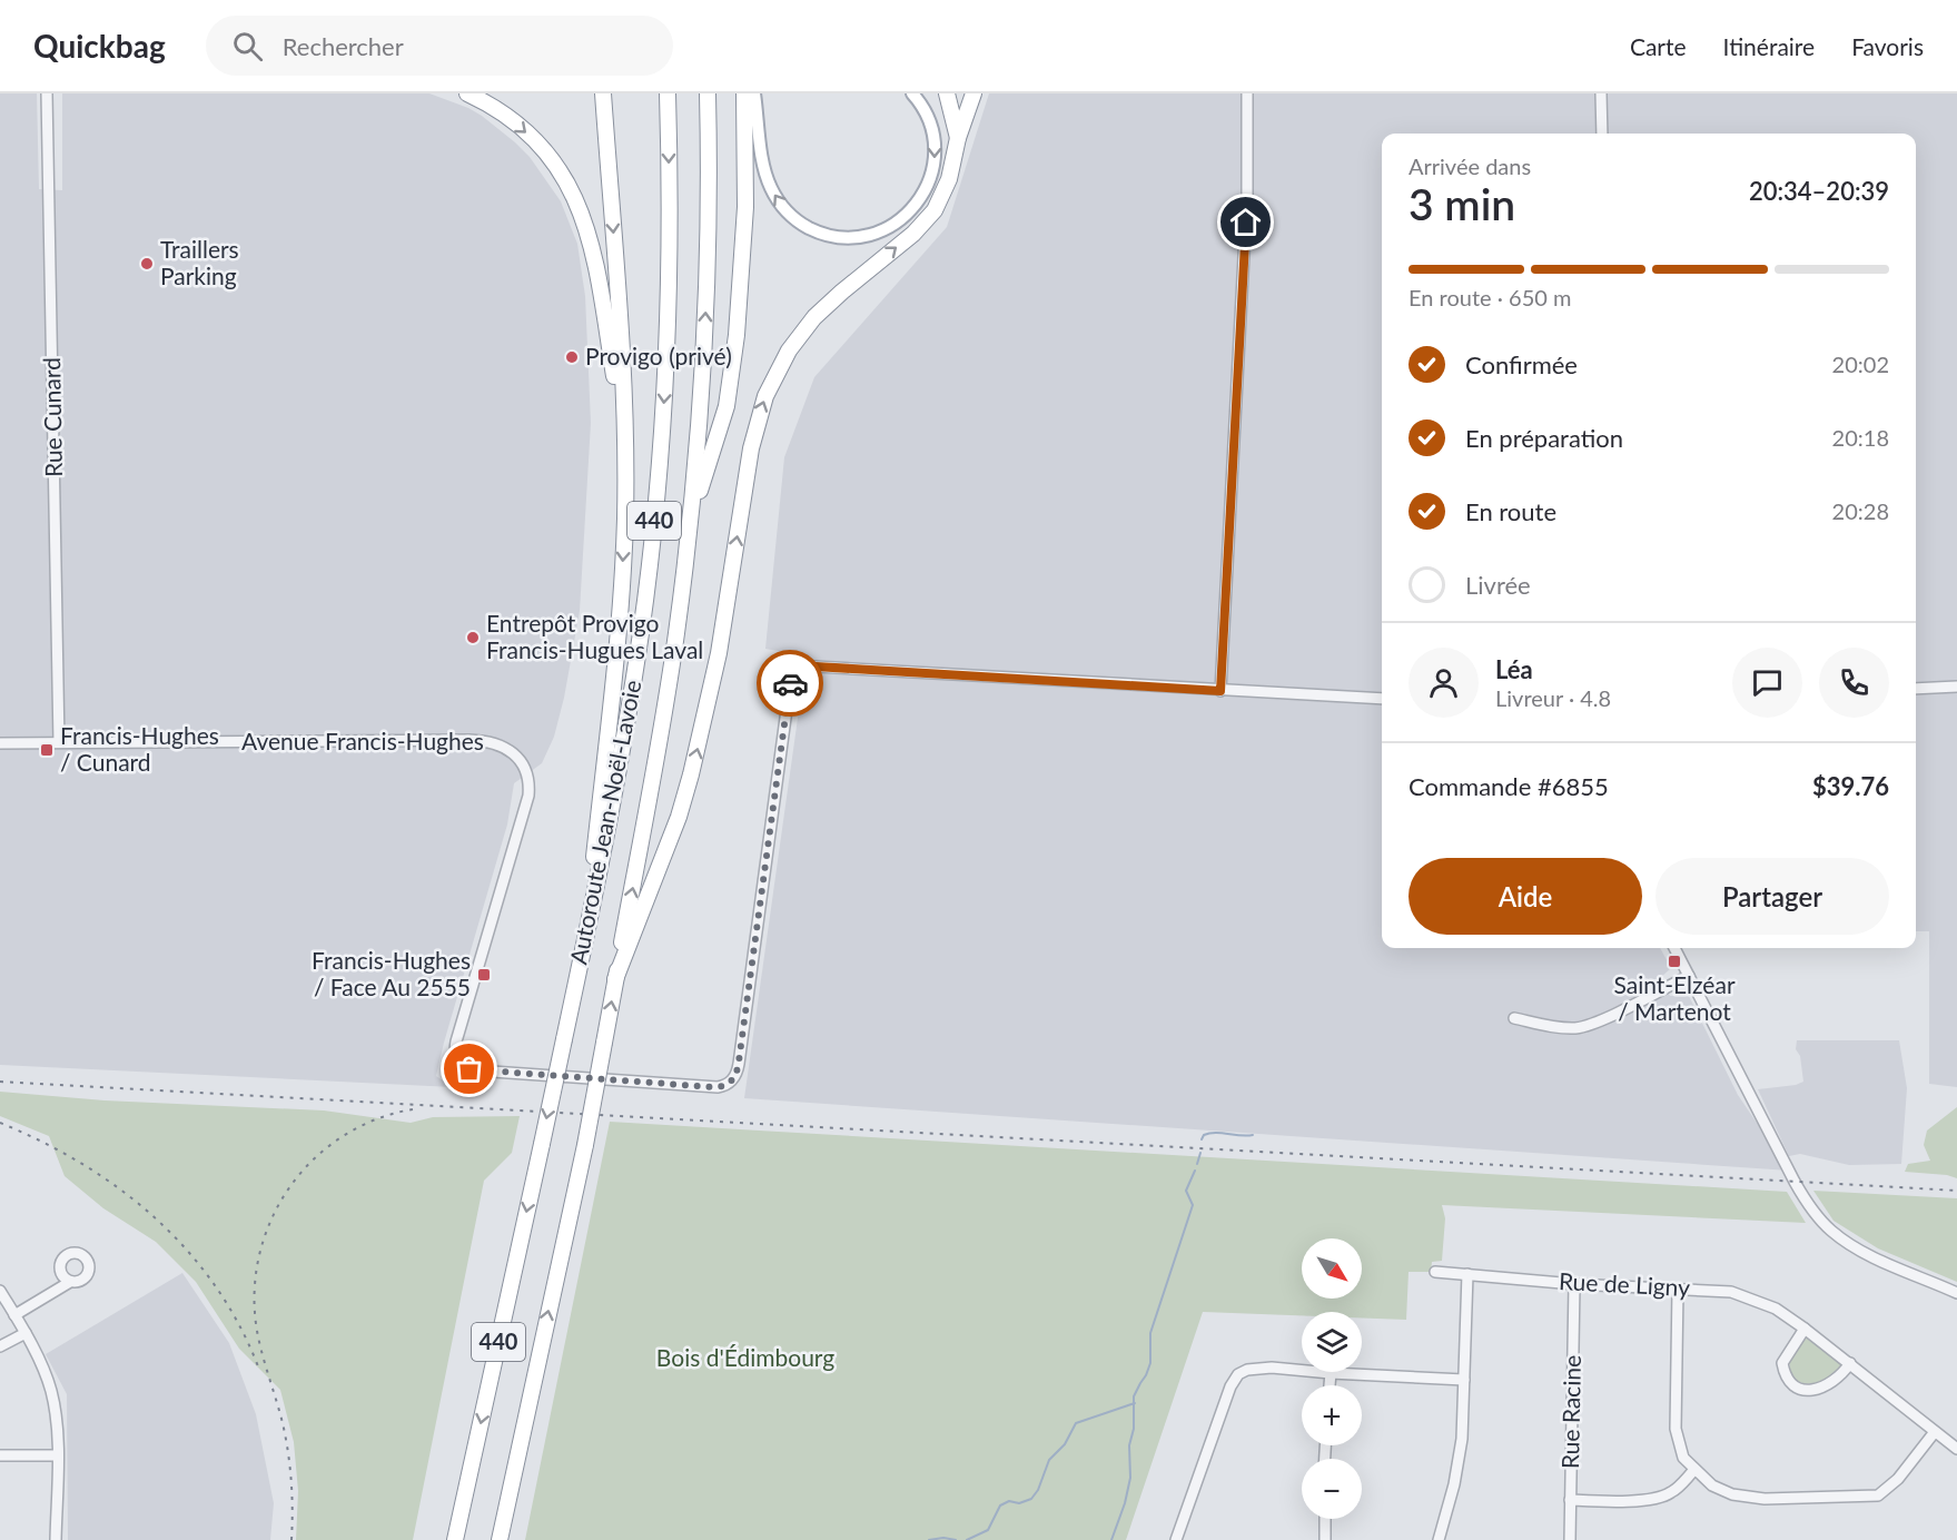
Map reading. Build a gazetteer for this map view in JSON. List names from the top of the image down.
{
  "streets": {
    "highway": ["440", "Autoroute Jean-Noël-Lavoie"],
    "street": [
      "Rue Cunard",
      "Avenue Francis-Hughes",
      "Rue de Ligny",
      "Rue Racine"
    ]
  },
  "crossings": [
    ["Rue Cunard", "Avenue Francis-Hughes"],
    ["Rue de Ligny", "Rue Racine"]
  ],
  "parks": ["Bois d'Édimbourg"],
  "places": {
    "other": ["Traillers Parking", "Provigo (privé)", "Entrepôt Provigo Francis-Hugues Laval"],
    "transit": ["Francis-Hughes / Cunard", "Saint-Elzéar / Martenot", "Francis-Hughes / Face Au 2555"]
  },
  "north": "bottom right",
  "page": {
    "header": "Quickbag",
    "search": "Rechercher",
    "nav": ["Carte", "Itinéraire", "Favoris"],
    "heading": ["3 min", "Arrivée dans", "20:34–20:39"],
    "panel": [
      "Léa",
      "Livreur · 4.8",
      "Commande #6855",
      "$39.76"
    ],
    "bar": "En route · 650 m",
    "list": [
      ["Confirmée", "20:02"],
      ["En préparation", "20:18"],
      ["En route", "20:28"],
      "Livrée"
    ],
    "buttons": ["Aide", "Partager"],
    "map_buttons": ["+", "−"]
  }
}
